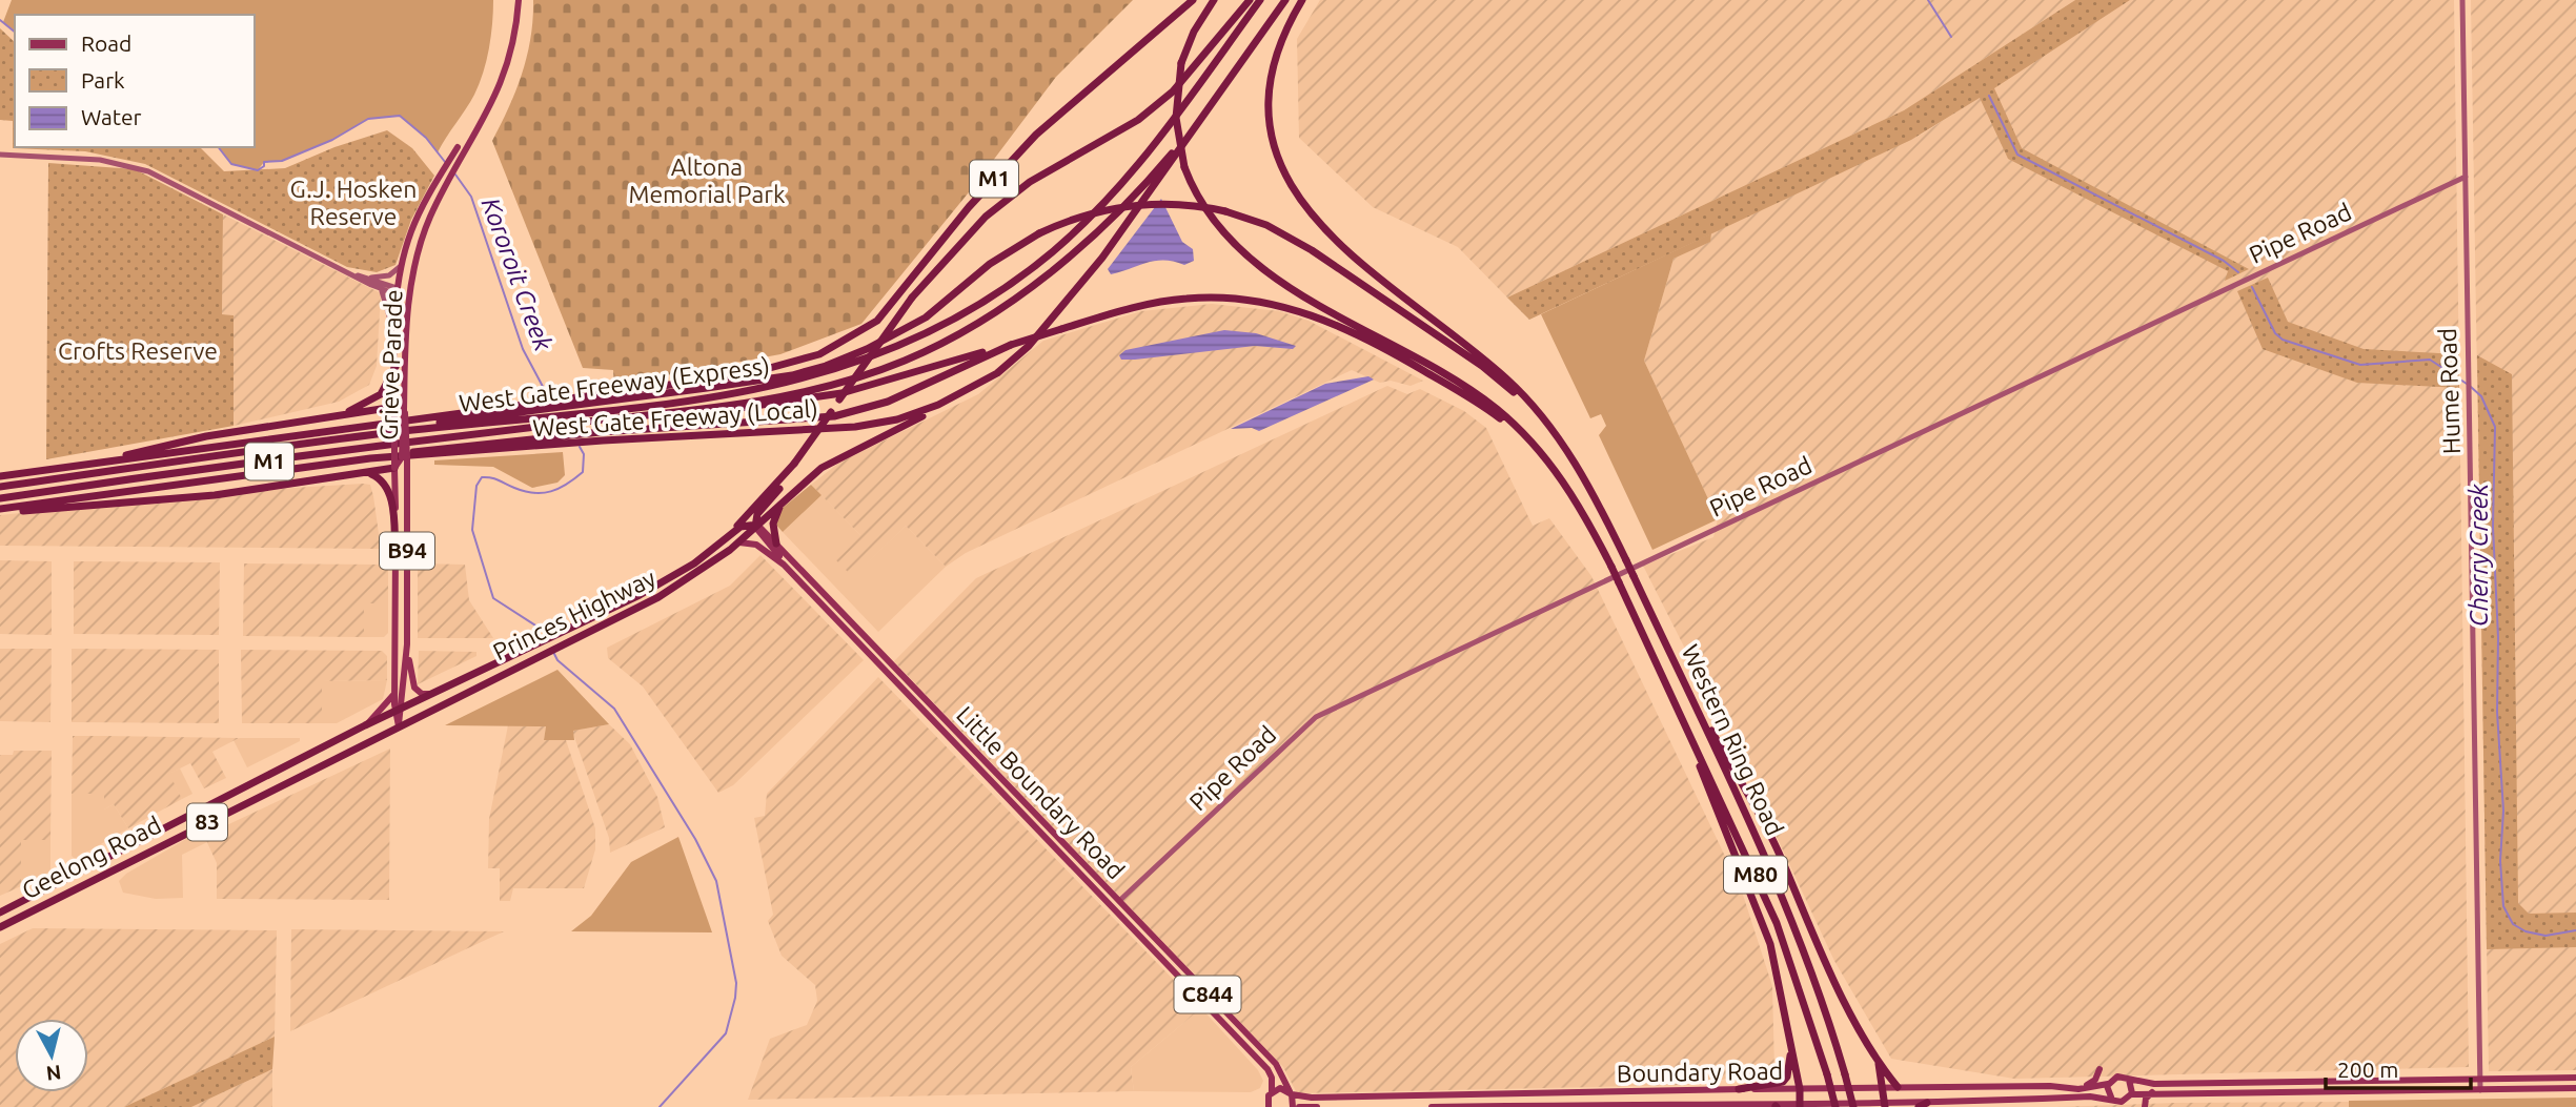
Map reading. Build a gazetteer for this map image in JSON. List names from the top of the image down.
{
  "streets": {
    "highway": [
      "M1",
      "West Gate Freeway (Express)",
      "West Gate Freeway (Local)",
      "Princes Highway",
      "Western Ring Road",
      "83",
      "Geelong Road",
      "M80"
    ],
    "main road": [
      "Grieve Parade",
      "B94",
      "Little Boundary Road",
      "C844",
      "Boundary Road"
    ],
    "street": ["Pipe Road", "Hume Road"]
  },
  "crossings": [
    ["M1", "West Gate Freeway (Express)"],
    ["M1", "West Gate Freeway (Local)"],
    ["Pipe Road", "Hume Road"],
    ["Pipe Road", "Little Boundary Road"],
    ["Grieve Parade", "Princes Highway"],
    ["Grieve Parade", "Geelong Road"],
    ["West Gate Freeway (Express)", "West Gate Freeway (Local)"],
    ["Princes Highway", "Little Boundary Road"],
    ["Princes Highway", "Geelong Road"],
    ["Little Boundary Road", "Boundary Road"]
  ],
  "water": ["Kororoit Creek", "Cherry Creek"],
  "parks": ["Altona Memorial Park", "G.J. Hosken Reserve", "Crofts Reserve"],
  "legend": ["Road", "Park", "Water"],
  "scale_bar": "200 m",
  "north": "bottom"
}
